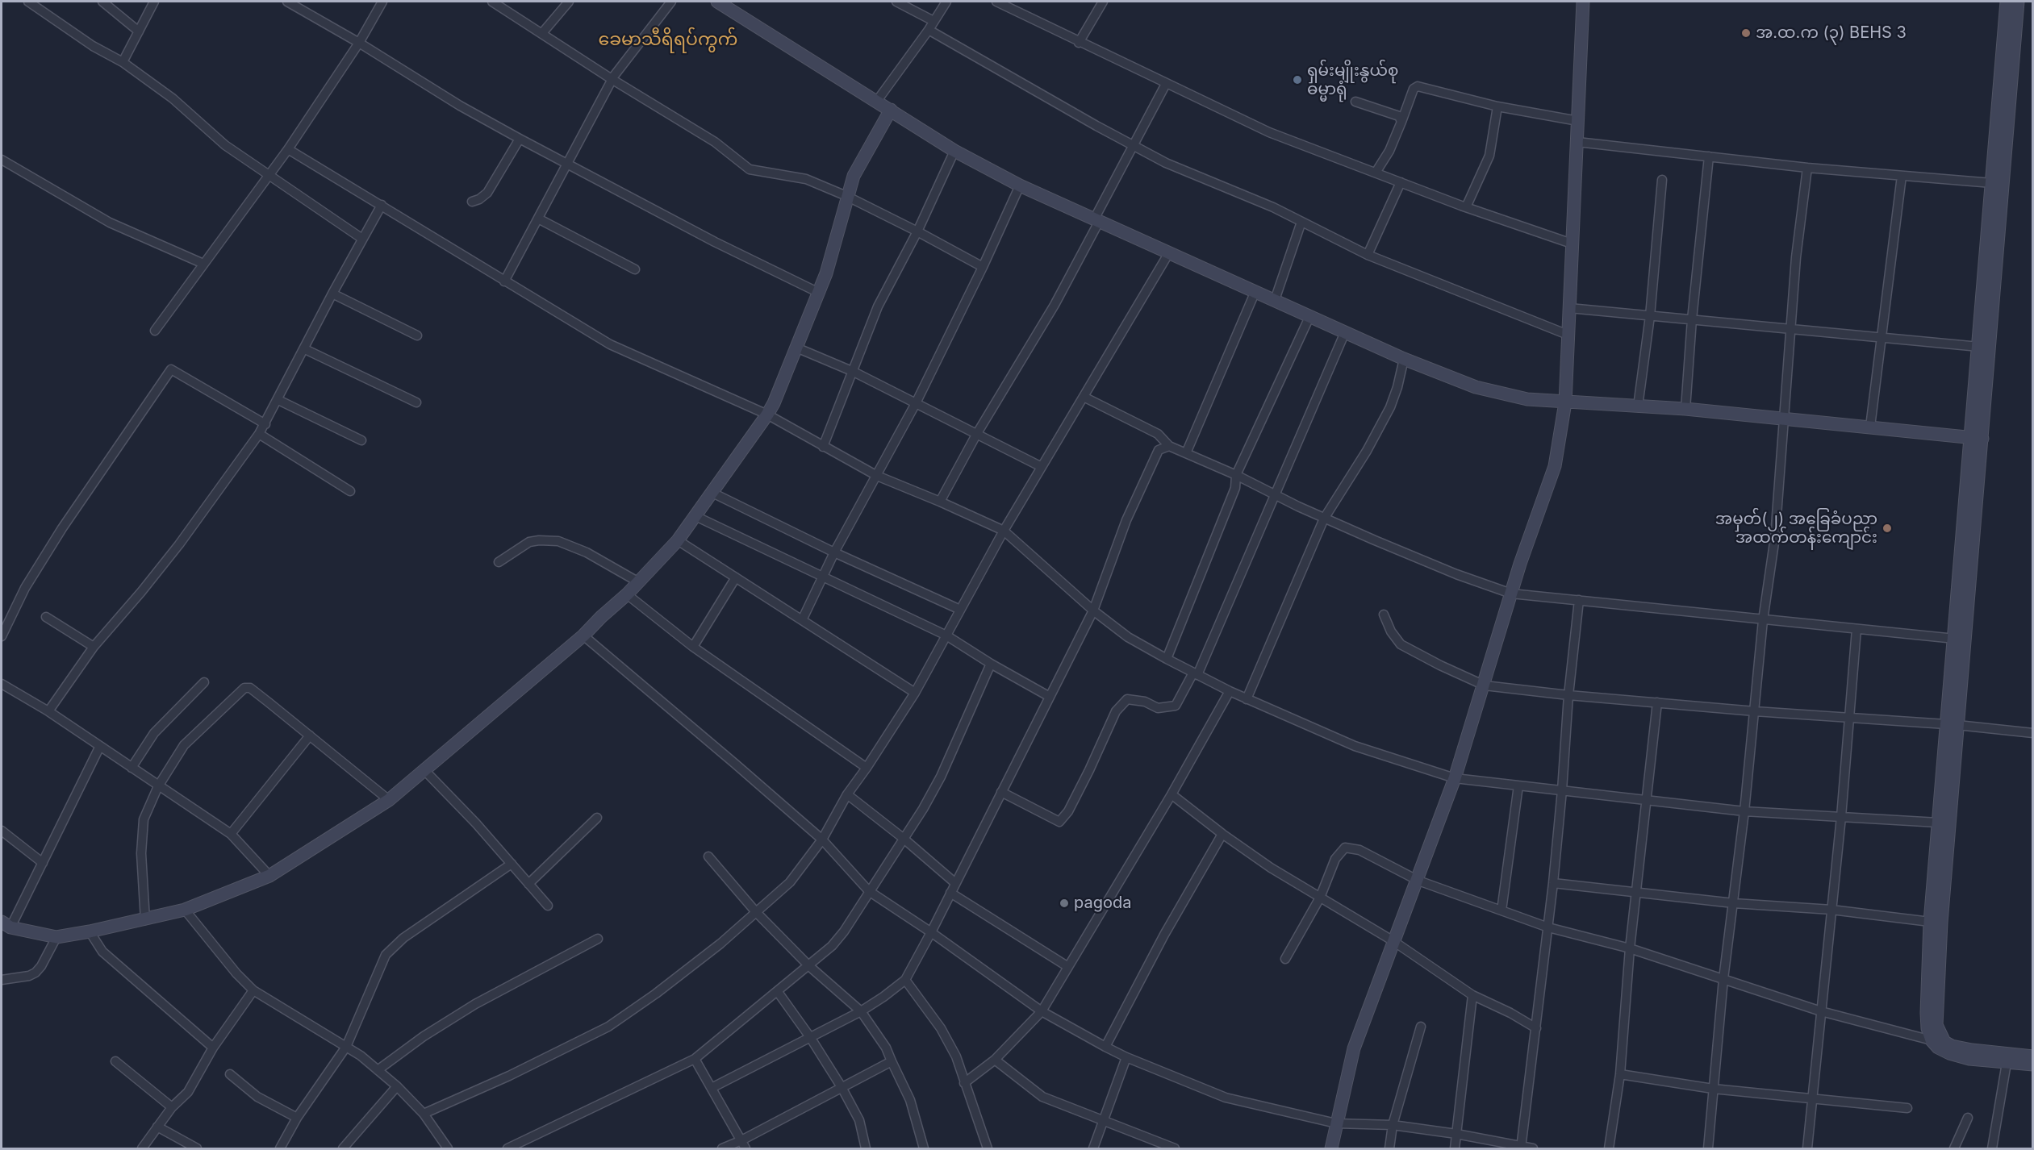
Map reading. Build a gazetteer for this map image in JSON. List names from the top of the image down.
{
  "districts": ["ခေမာသီရိရပ်ကွက်"],
  "places": [
    "အ.ထ.က (၃) BEHS 3",
    "ရှမ်းမျိုးနွယ်စု ဓမ္မာရုံ",
    "အမှတ်(၂) အခြေခံပညာ အထက်တန်းကျောင်း",
    "pagoda"
  ]
}
